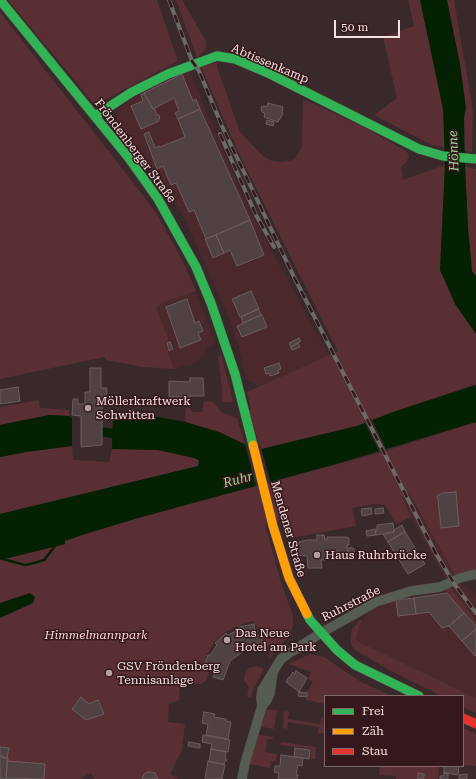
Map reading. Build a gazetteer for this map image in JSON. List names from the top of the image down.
{
  "streets": {
    "main road": ["Abtissenkamp", "Fröndenberger Straße", "Mendener Straße"],
    "street": ["Ruhrstraße"]
  },
  "crossings": [
    ["Abtissenkamp", "Fröndenberger Straße"],
    ["Fröndenberger Straße", "Mendener Straße"],
    ["Mendener Straße", "Ruhrstraße"]
  ],
  "water": ["Hönne", "Ruhr"],
  "parks": ["Himmelmannpark"],
  "places": [
    "Möllerkraftwerk Schwitten",
    "Haus Ruhrbrücke",
    "Das Neue Hotel am Park",
    "GSV Fröndenberg Tennisanlage"
  ],
  "legend": ["Frei", "Zäh", "Stau"],
  "scale_bar": "50 m"
}
